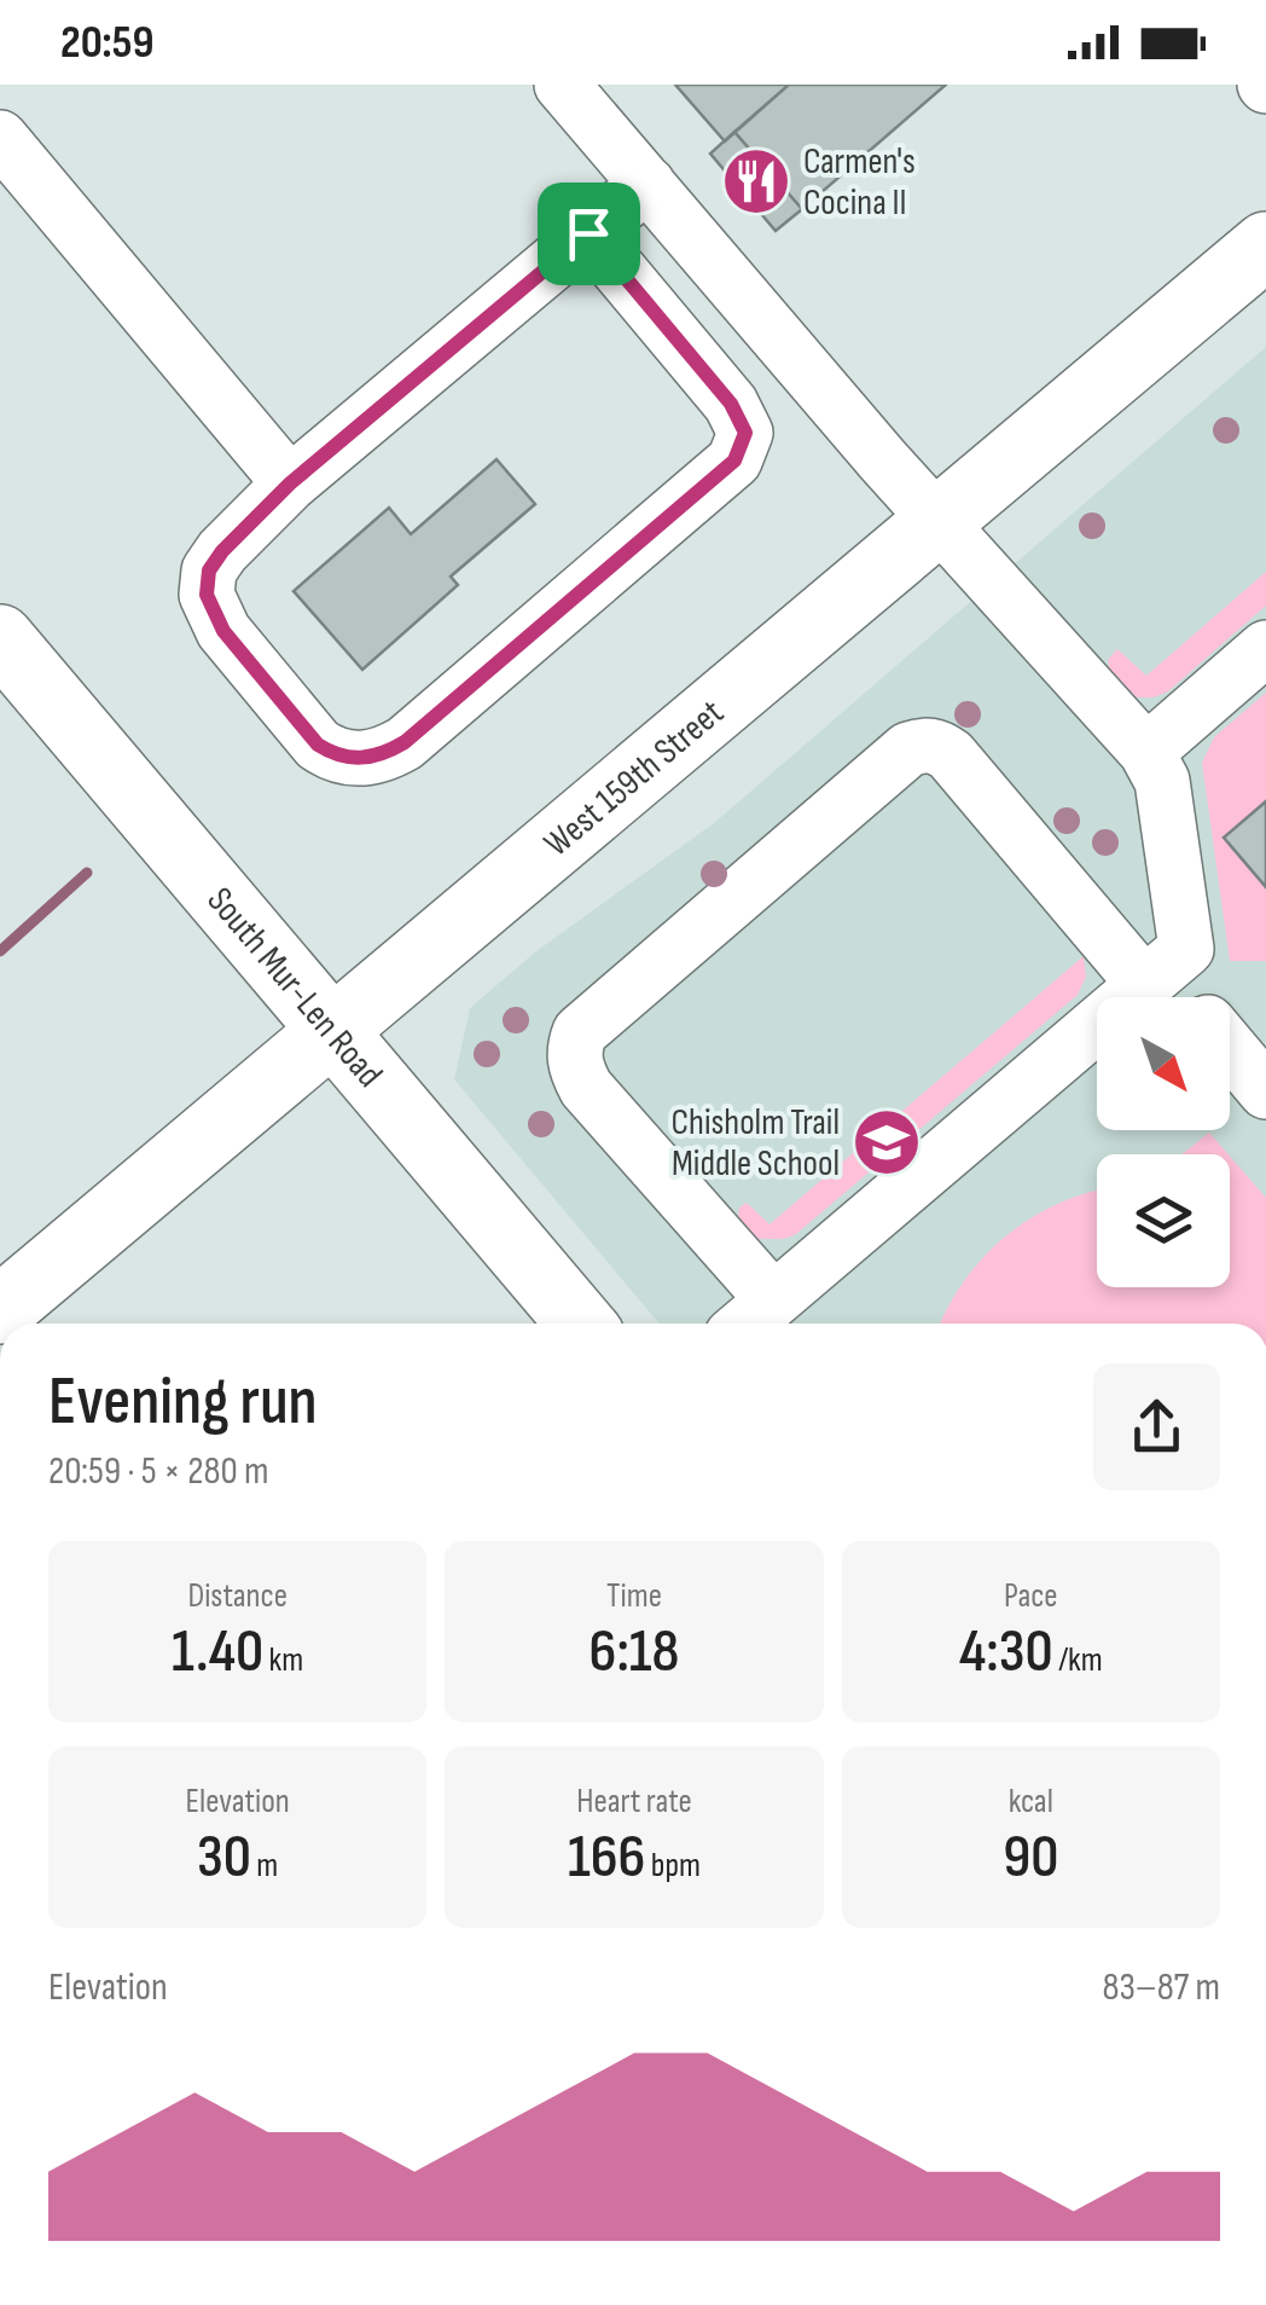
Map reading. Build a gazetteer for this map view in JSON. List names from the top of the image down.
{
  "streets": {
    "main road": ["West 159th Street", "South Mur-Len Road"]
  },
  "crossings": [
    ["West 159th Street", "South Mur-Len Road"]
  ],
  "places": {
    "restaurant": ["Carmen's Cocina II"],
    "school or university": ["Chisholm Trail Middle School"]
  },
  "north": "bottom right",
  "page": {
    "status": "20:59",
    "heading": ["Evening run", "20:59 · 5 × 280 m"],
    "stats": [
      ["Distance", "1.40 km"],
      ["Time", "6:18"],
      ["Pace", "4:30 /km"],
      ["Elevation", "30 m"],
      ["Heart rate", "166 bpm"],
      ["kcal", "90"]
    ],
    "chart": ["Elevation", "83–87 m"]
  }
}
